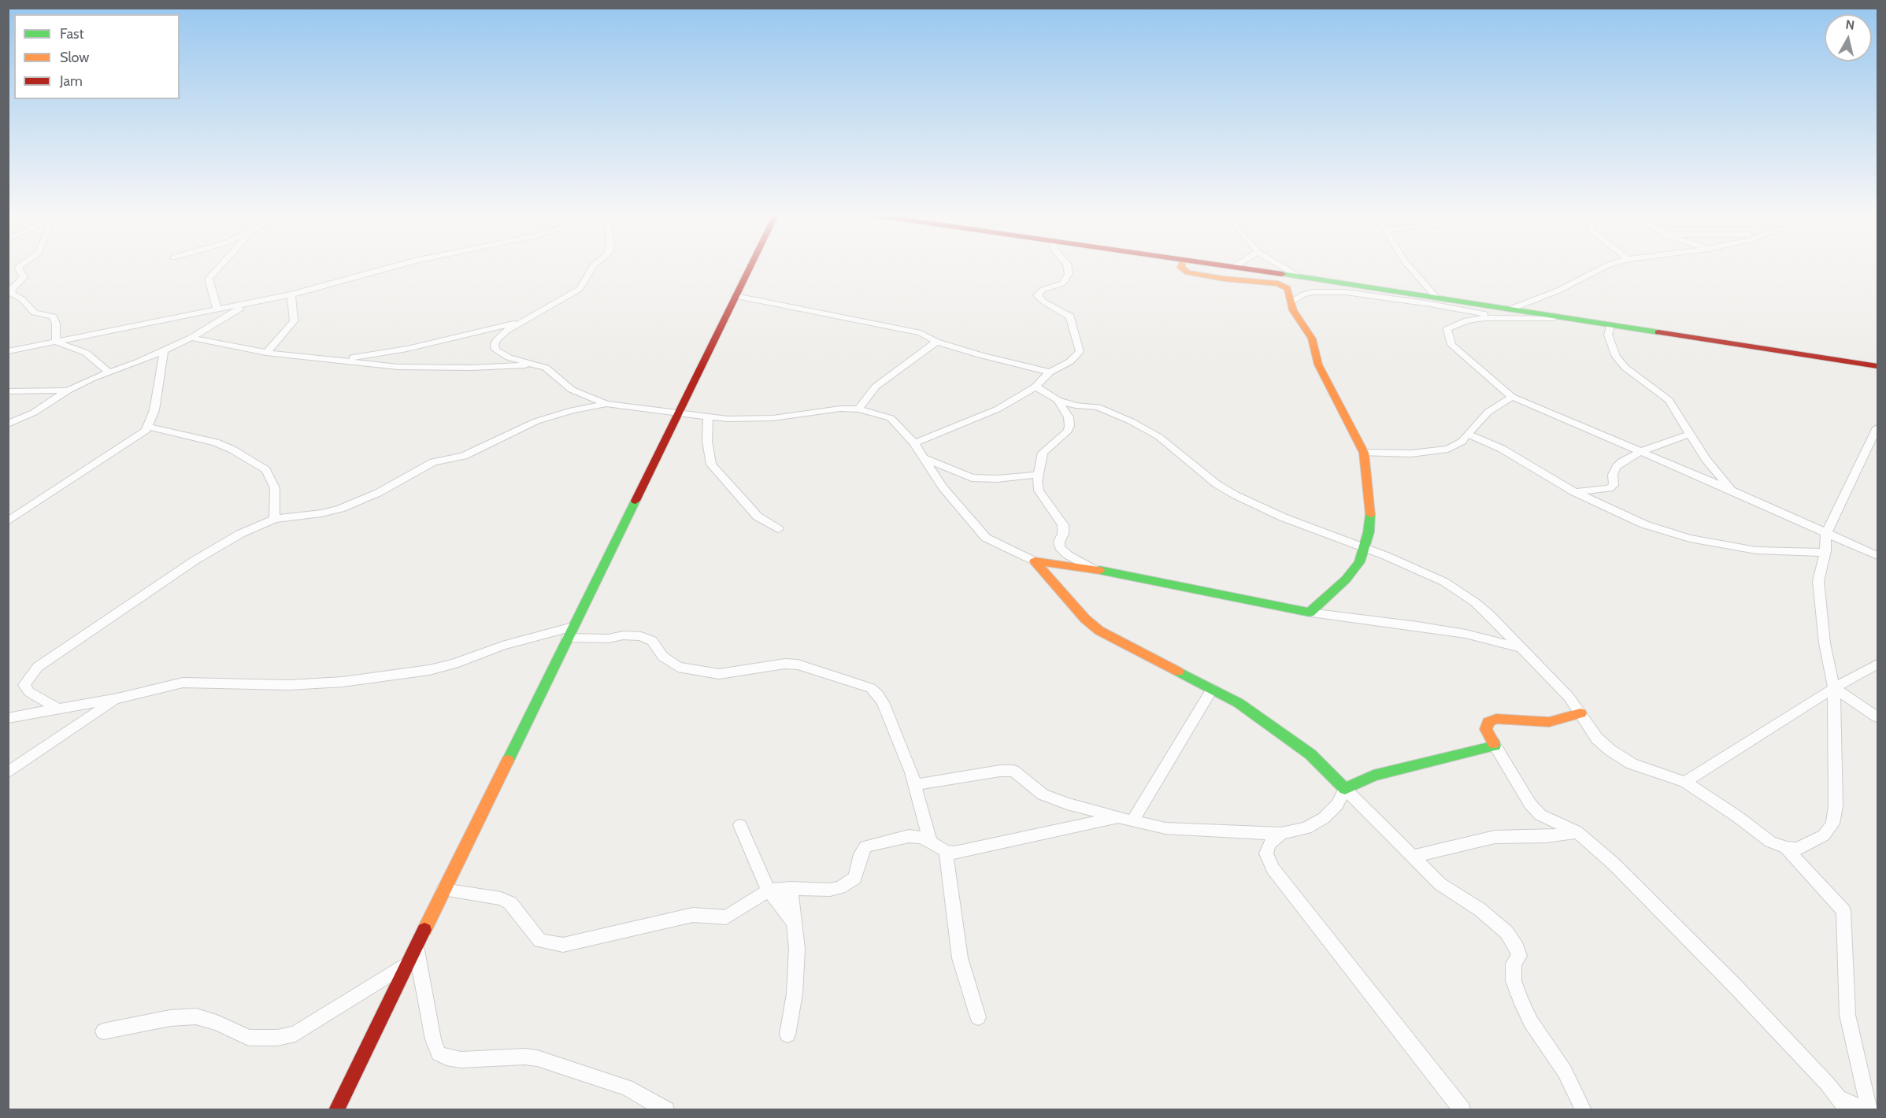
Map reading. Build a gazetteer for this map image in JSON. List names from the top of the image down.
{
  "legend": ["Fast", "Slow", "Jam"],
  "north": "top"
}
